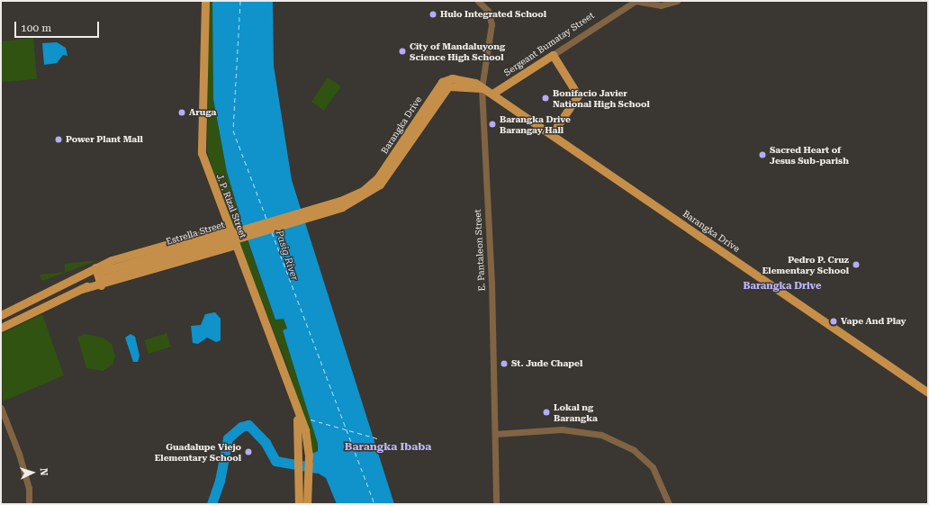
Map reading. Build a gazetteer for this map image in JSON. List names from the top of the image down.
{
  "streets": {
    "main road": [
      "Sergeant Bumatay Street",
      "Barangka Drive",
      "J. P. Rizal Street",
      "Estrella Street"
    ],
    "street": ["E. Pantaleon Street"]
  },
  "crossings": [
    ["Sergeant Bumatay Street", "Barangka Drive"],
    ["Barangka Drive", "Estrella Street"],
    ["Barangka Drive", "E. Pantaleon Street"],
    ["J. P. Rizal Street", "Estrella Street"]
  ],
  "districts": ["Barangka Drive", "Barangka Ibaba"],
  "water": ["Pasig River"],
  "places": [
    "Hulo Integrated School",
    "City of Mandaluyong Science High School",
    "Bonifacio Javier National High School",
    "Aruga",
    "Barangka Drive Barangay Hall",
    "Power Plant Mall",
    "Sacred Heart of Jesus Sub-parish",
    "Pedro P. Cruz Elementary School",
    "Vape And Play",
    "St. Jude Chapel",
    "Lokal ng Barangka",
    "Guadalupe Viejo Elementary School"
  ],
  "scale_bar": "100 m",
  "north": "right"
}
